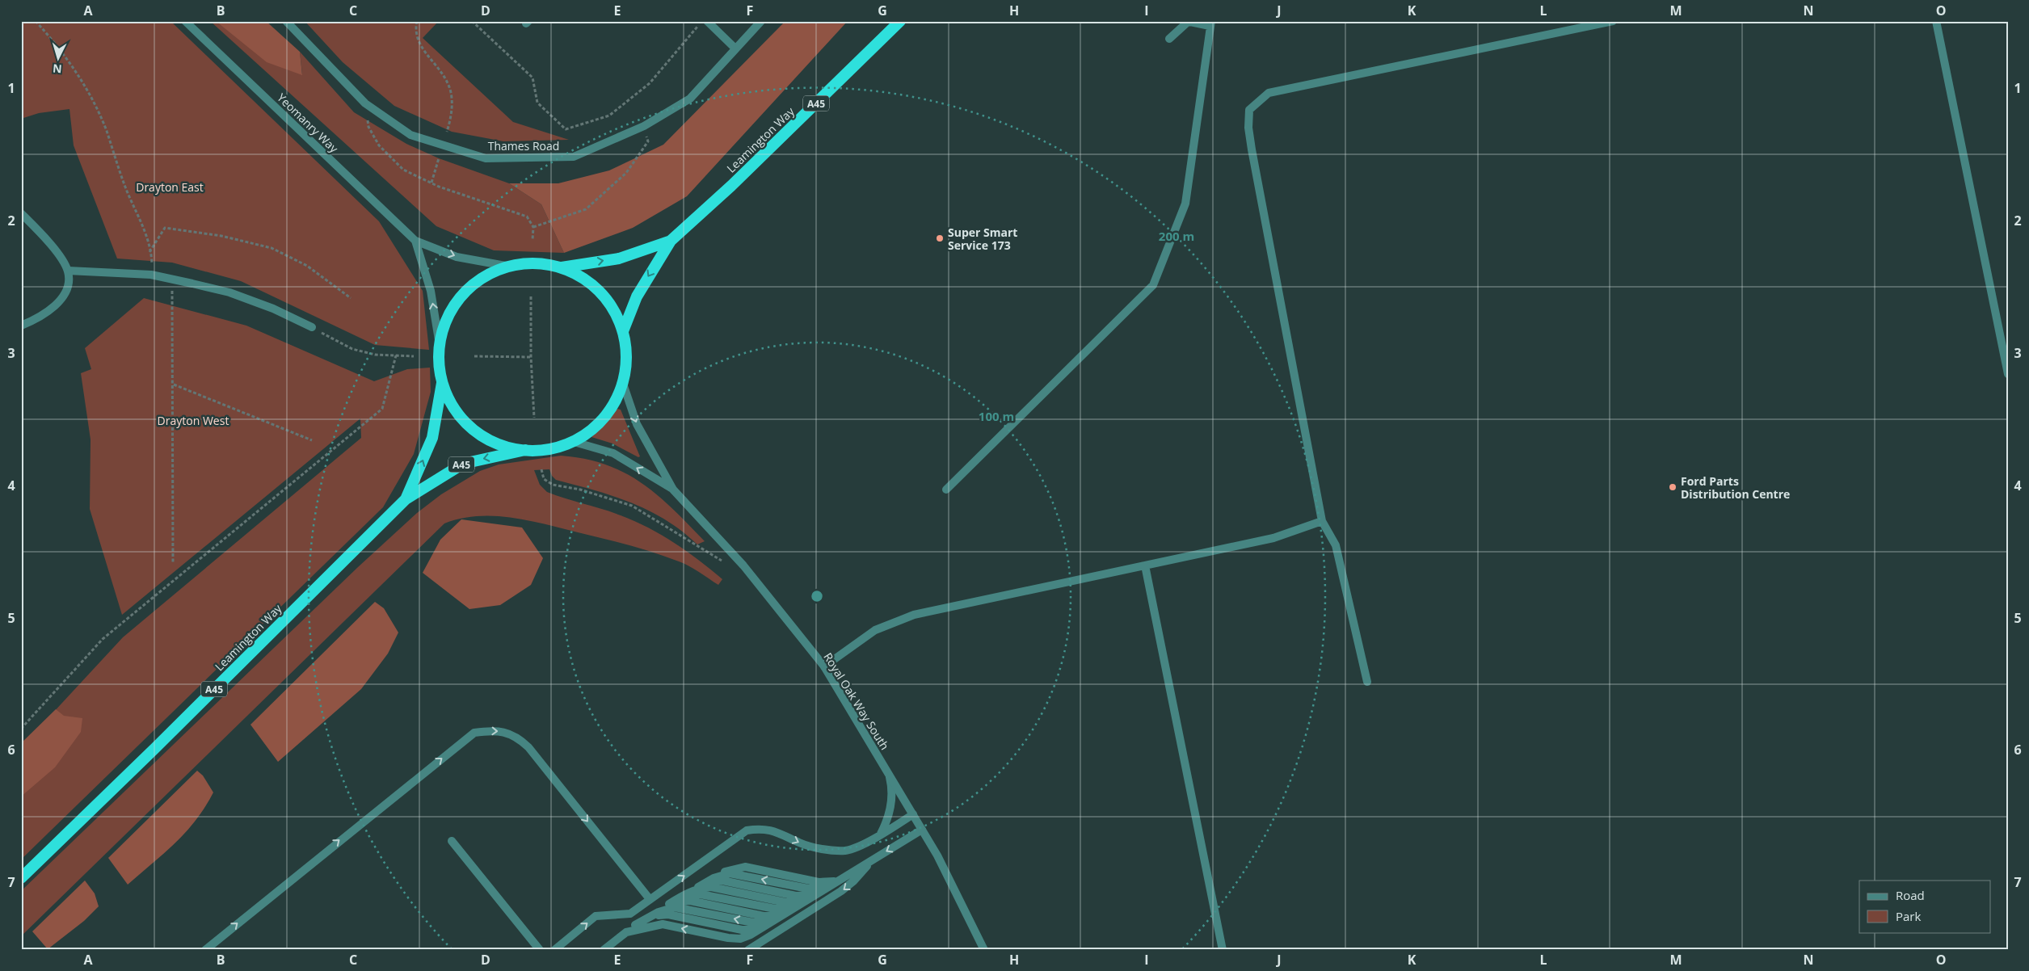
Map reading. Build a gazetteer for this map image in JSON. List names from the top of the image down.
{
  "streets": {
    "highway": ["A45", "Leamington Way"],
    "street": ["Yeomanry Way", "Thames Road", "Royal Oak Way South"]
  },
  "parks": ["Drayton East", "Drayton West"],
  "places": ["Super Smart Service 173", "Ford Parts Distribution Centre"],
  "legend": ["Road", "Park"],
  "north": "bottom",
  "grid": {
    "columns": [
      "A",
      "B",
      "C",
      "D",
      "E",
      "F",
      "G",
      "H",
      "I",
      "J",
      "K",
      "L",
      "M",
      "N",
      "O"
    ],
    "rows": [
      "1",
      "2",
      "3",
      "4",
      "5",
      "6",
      "7"
    ]
  },
  "rings": ["200 m", "100 m"]
}
